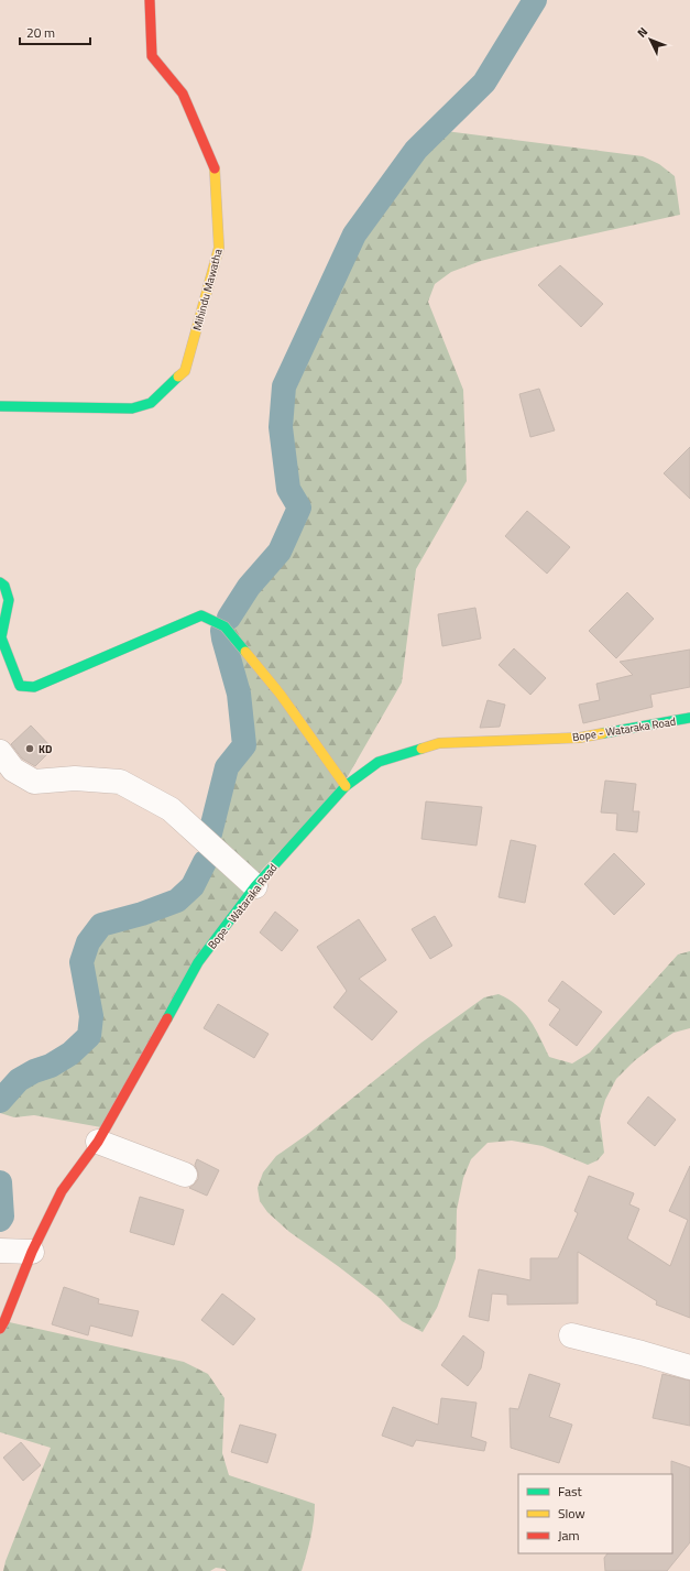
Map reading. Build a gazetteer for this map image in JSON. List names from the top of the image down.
{
  "streets": {
    "street": ["Mihindu Mawatha", "Bope - Wataraka Road"]
  },
  "places": ["KD"],
  "legend": ["Fast", "Slow", "Jam"],
  "scale_bar": "20 m",
  "north": "top left"
}
